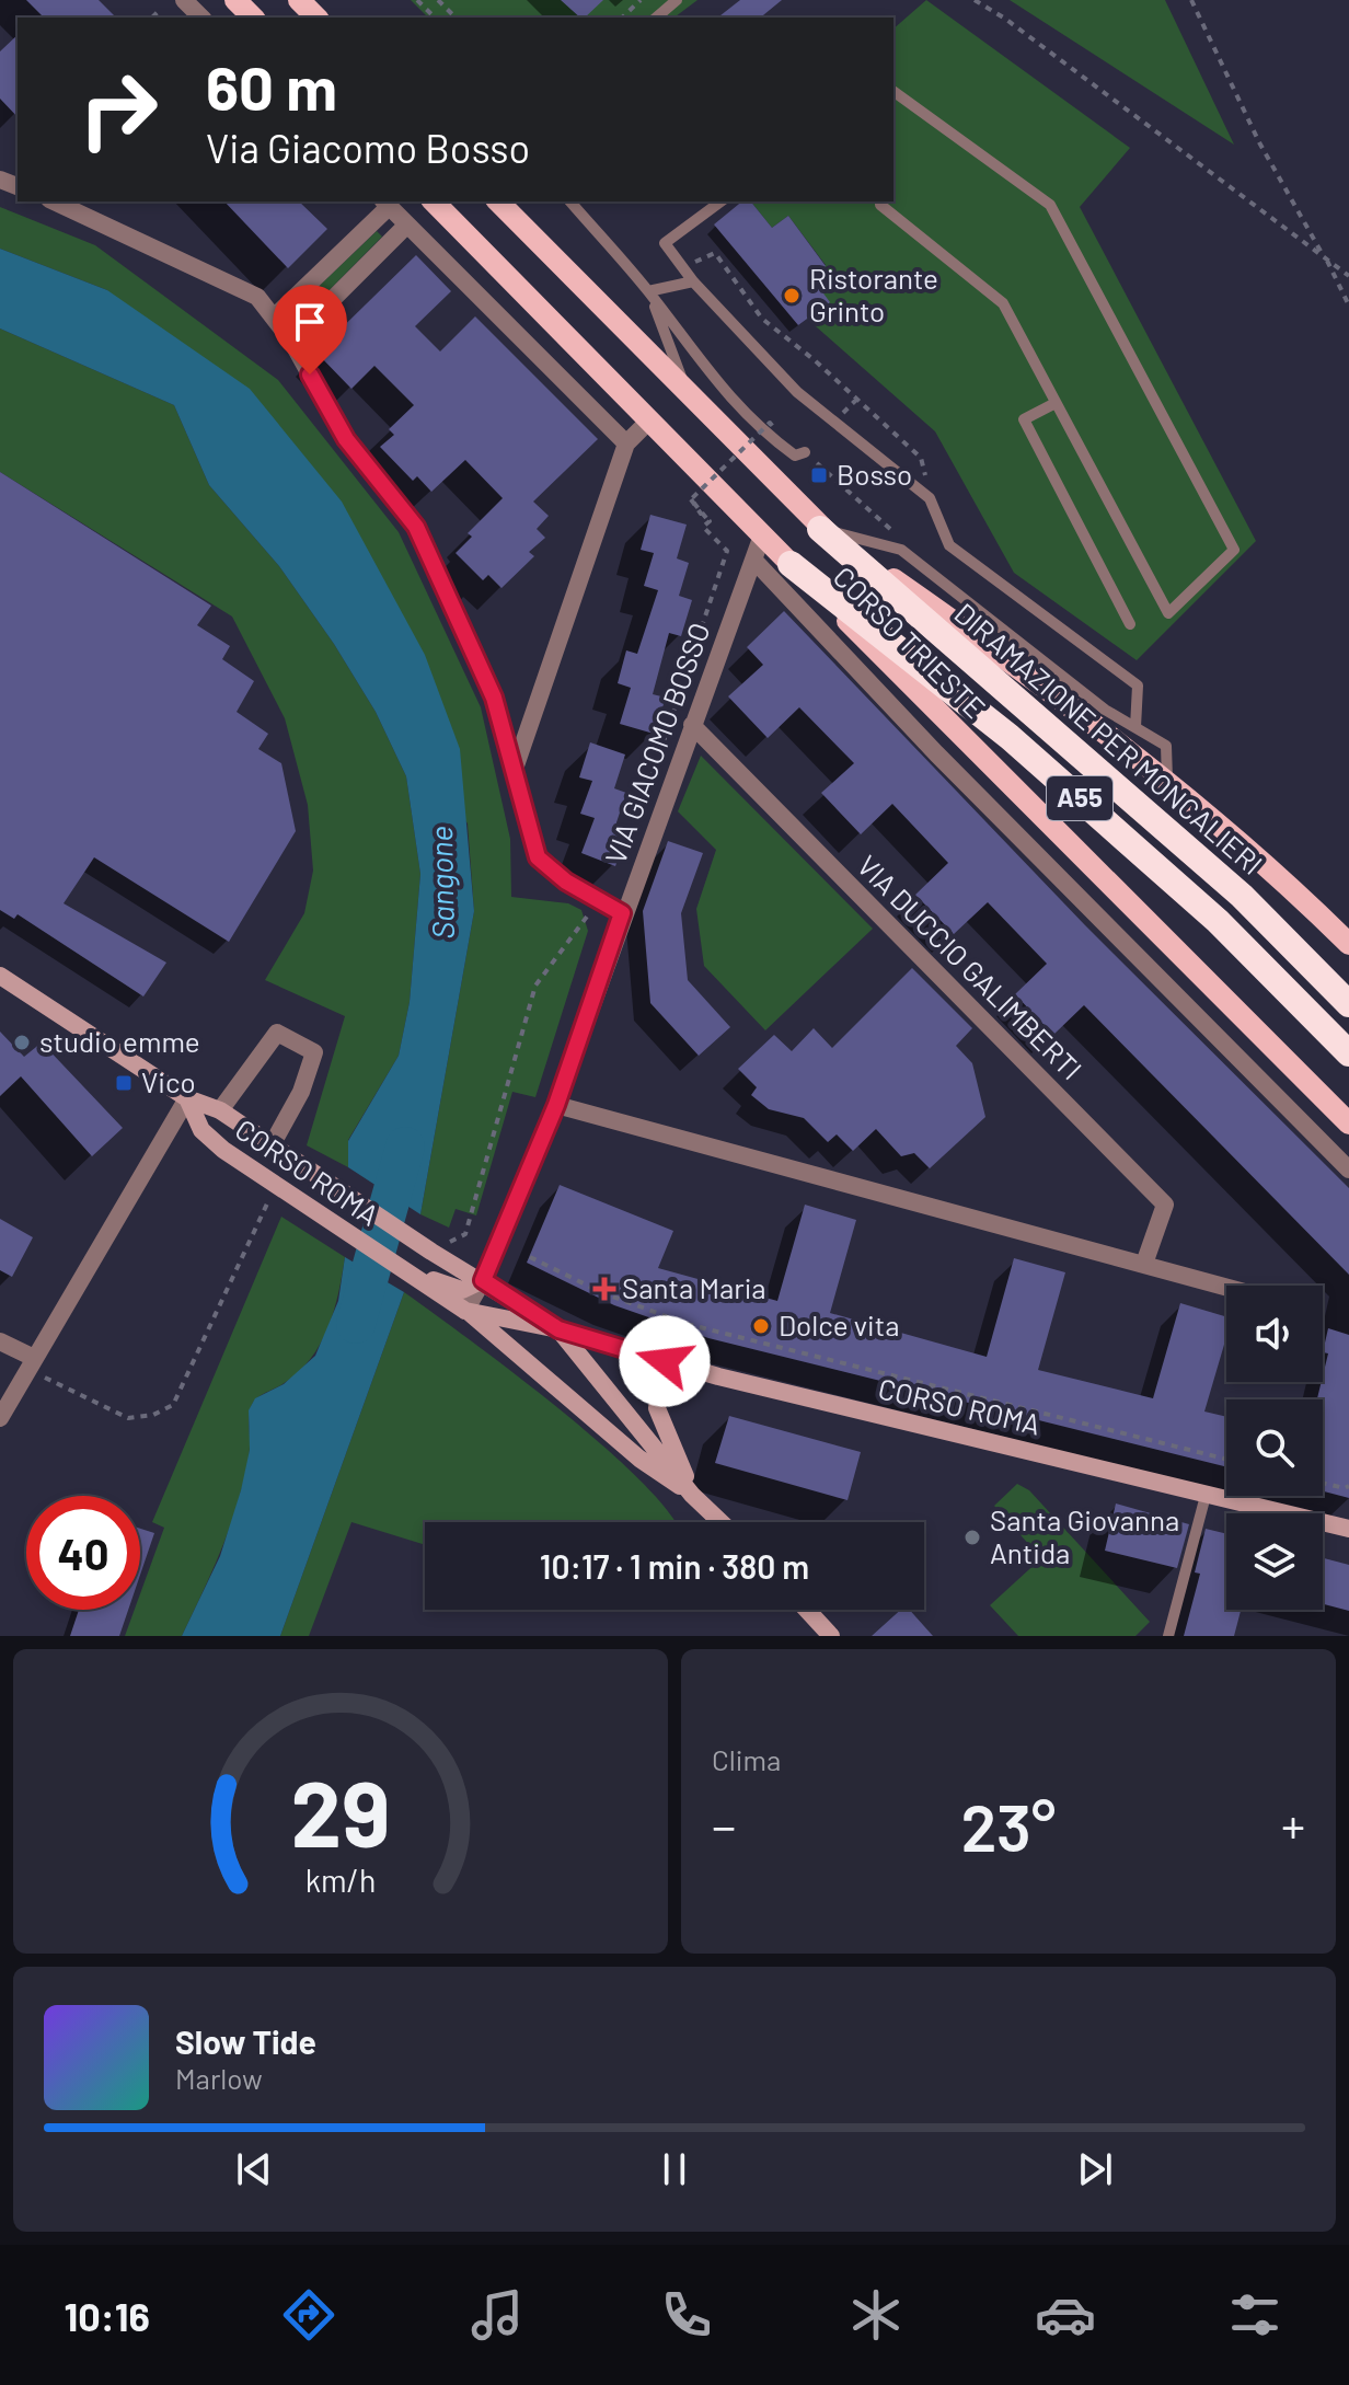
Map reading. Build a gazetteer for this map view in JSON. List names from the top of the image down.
{
  "streets": {
    "highway": ["DIRAMAZIONE PER MONCALIERI", "A55"],
    "main road": ["CORSO TRIESTE"],
    "street": ["VIA GIACOMO BOSSO", "VIA DUCCIO GALIMBERTI", "CORSO ROMA"]
  },
  "crossings": [
    ["CORSO TRIESTE", "DIRAMAZIONE PER MONCALIERI"],
    ["CORSO TRIESTE", "VIA GIACOMO BOSSO"],
    ["CORSO TRIESTE", "A55"],
    ["VIA GIACOMO BOSSO", "VIA DUCCIO GALIMBERTI"],
    ["VIA GIACOMO BOSSO", "CORSO ROMA"]
  ],
  "water": ["Sangone"],
  "places": {
    "other": [
      "Ristorante Grinto",
      "studio emme",
      "Dolce vita",
      "Santa Giovanna Antida"
    ],
    "transit": ["Bosso", "Vico"],
    "health": ["Santa Maria"]
  },
  "page": {
    "turn": ["60 m", "Via Giacomo Bosso"],
    "limit": "40",
    "trip": "10:17 · 1 min · 380 m",
    "tile": "Clima",
    "heat": ["−", "23°", "+"],
    "song": ["Slow Tide", "Marlow"],
    "tabs": "10:16",
    "gauge": ["29", "km/h"]
  }
}
